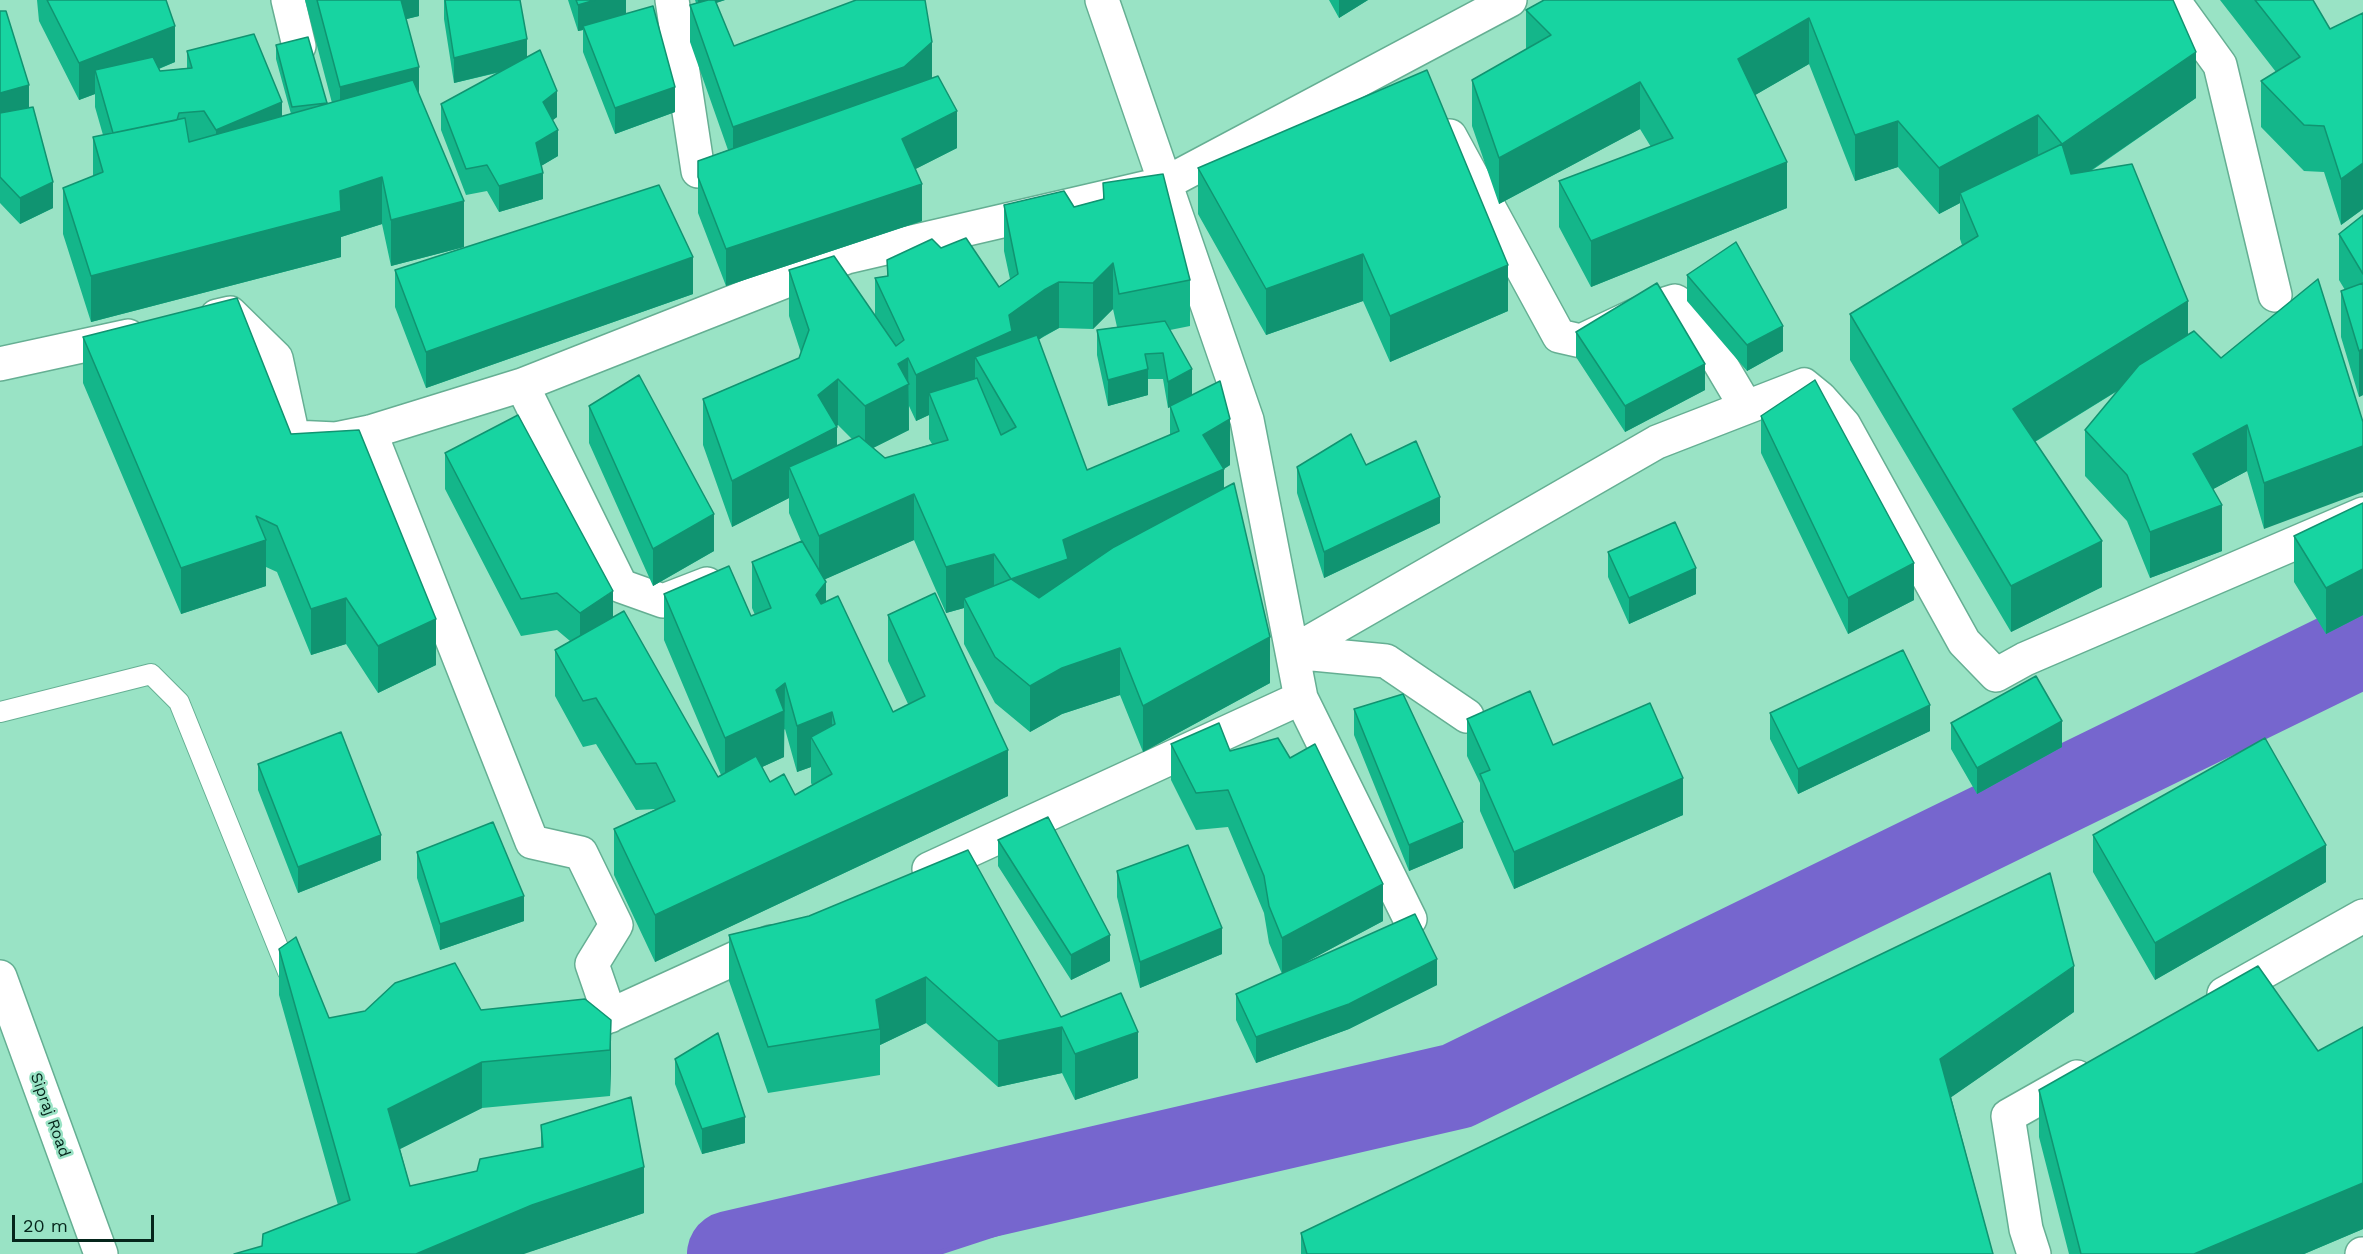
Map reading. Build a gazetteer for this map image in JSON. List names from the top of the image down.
{
  "streets": {
    "street": ["Sipraj Road"]
  },
  "scale_bar": "20 m"
}
